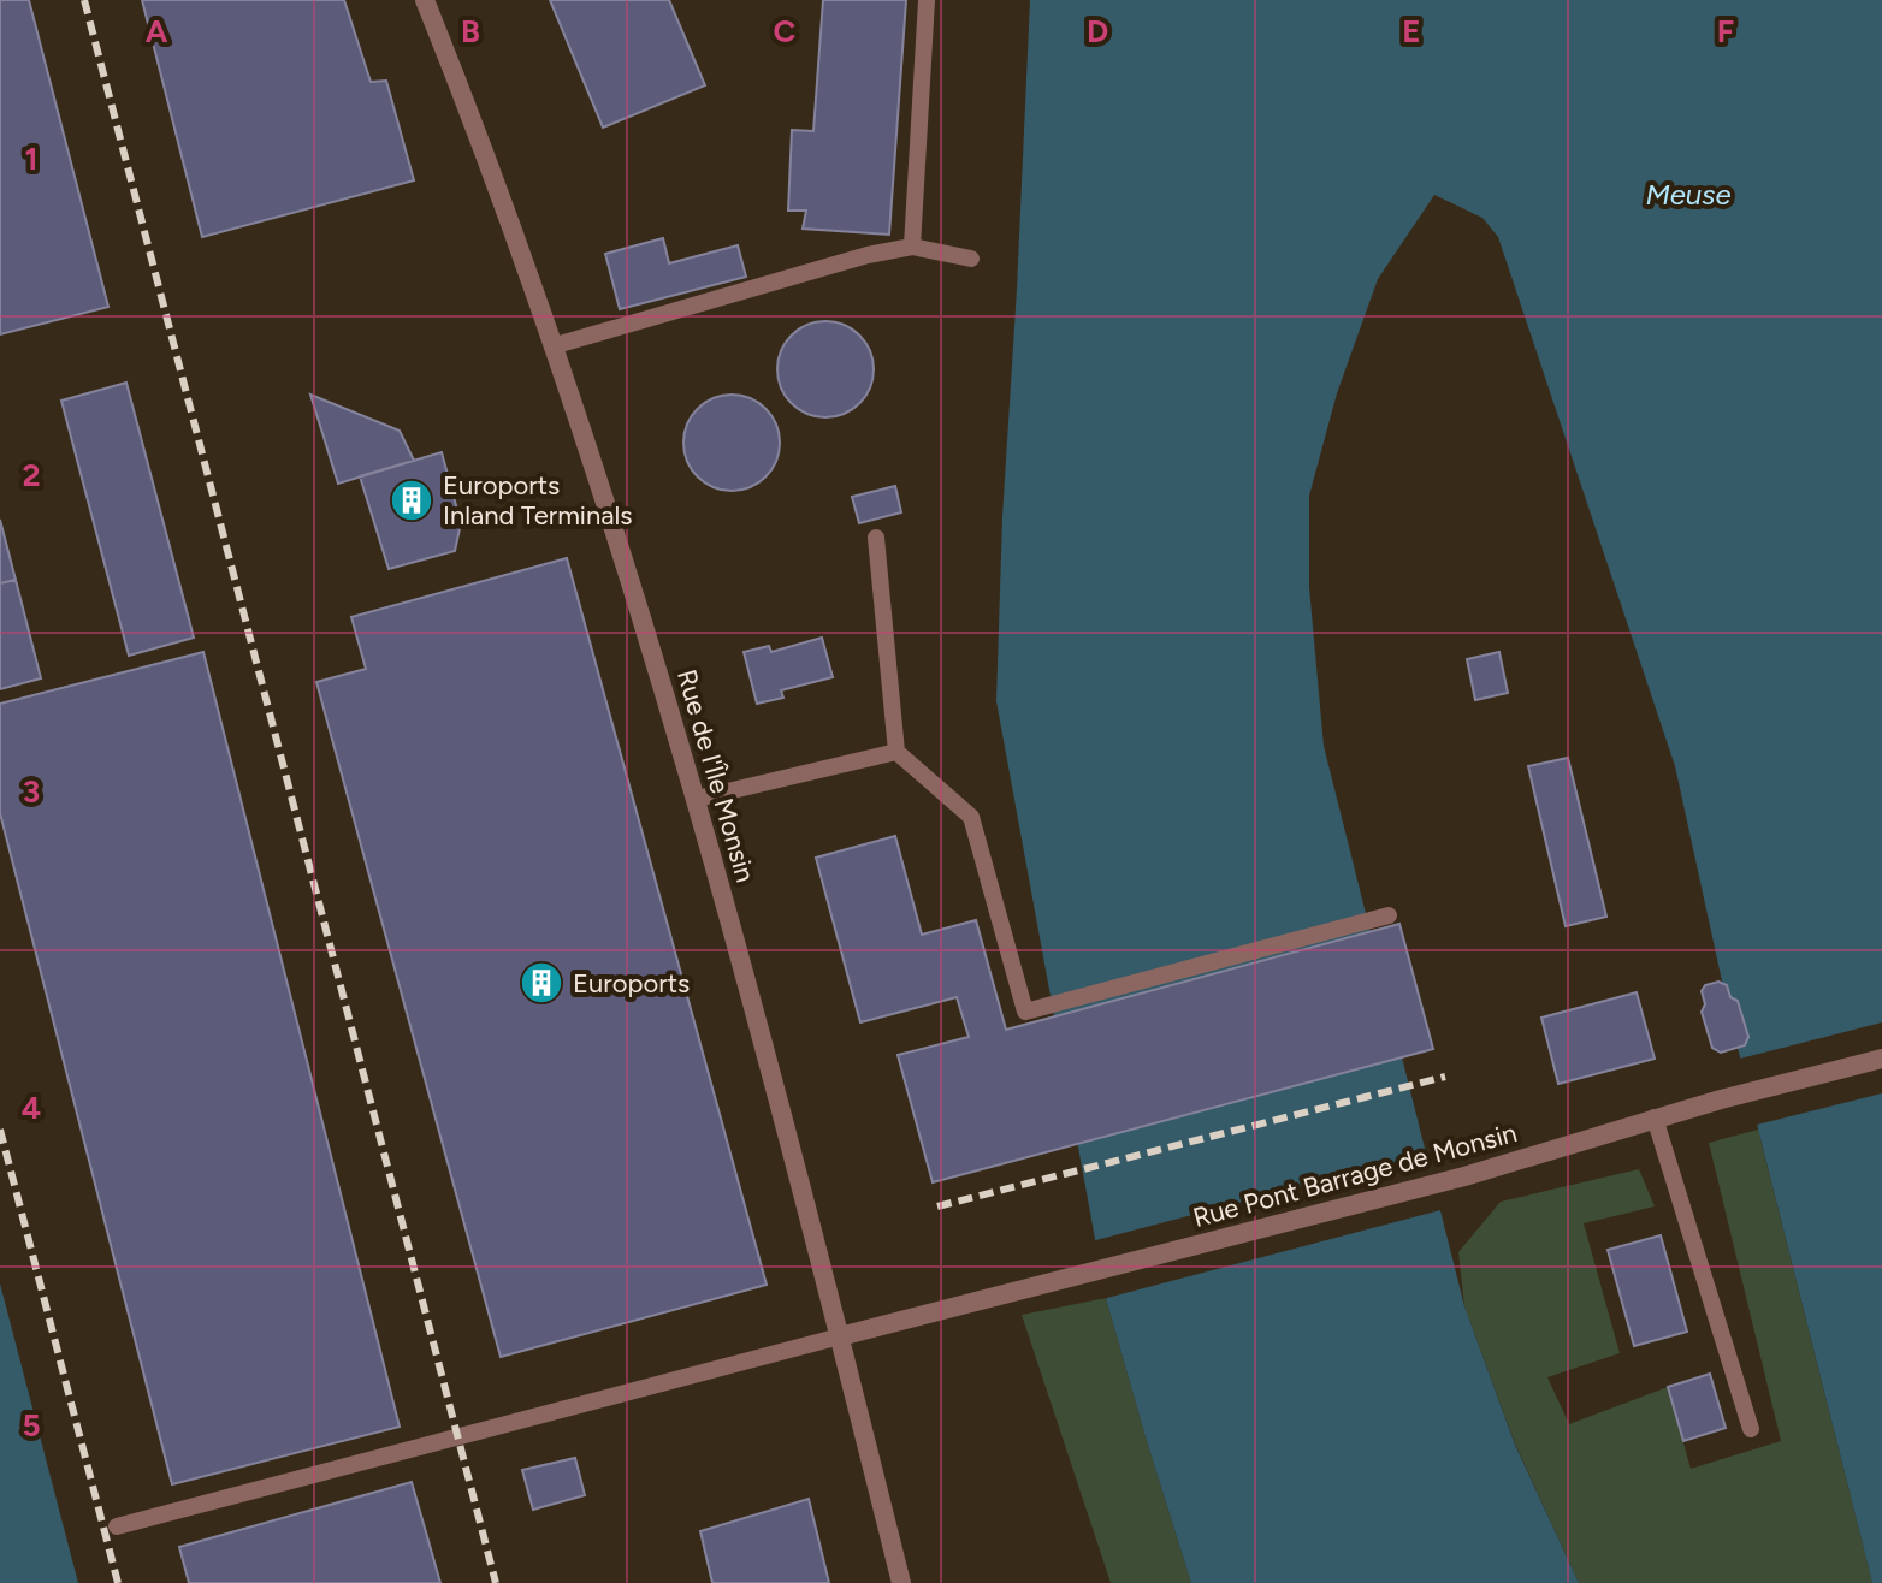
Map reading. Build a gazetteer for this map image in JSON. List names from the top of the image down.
{
  "streets": {
    "street": ["Rue de l'Île Monsin", "Rue Pont Barrage de Monsin"]
  },
  "crossings": [
    ["Rue de l'Île Monsin", "Rue Pont Barrage de Monsin"]
  ],
  "water": ["Meuse"],
  "places": {
    "building": ["Euroports Inland Terminals", "Euroports"]
  },
  "grid": {
    "columns": [
      "A",
      "B",
      "C",
      "D",
      "E",
      "F"
    ],
    "rows": [
      "1",
      "2",
      "3",
      "4",
      "5"
    ]
  }
}
